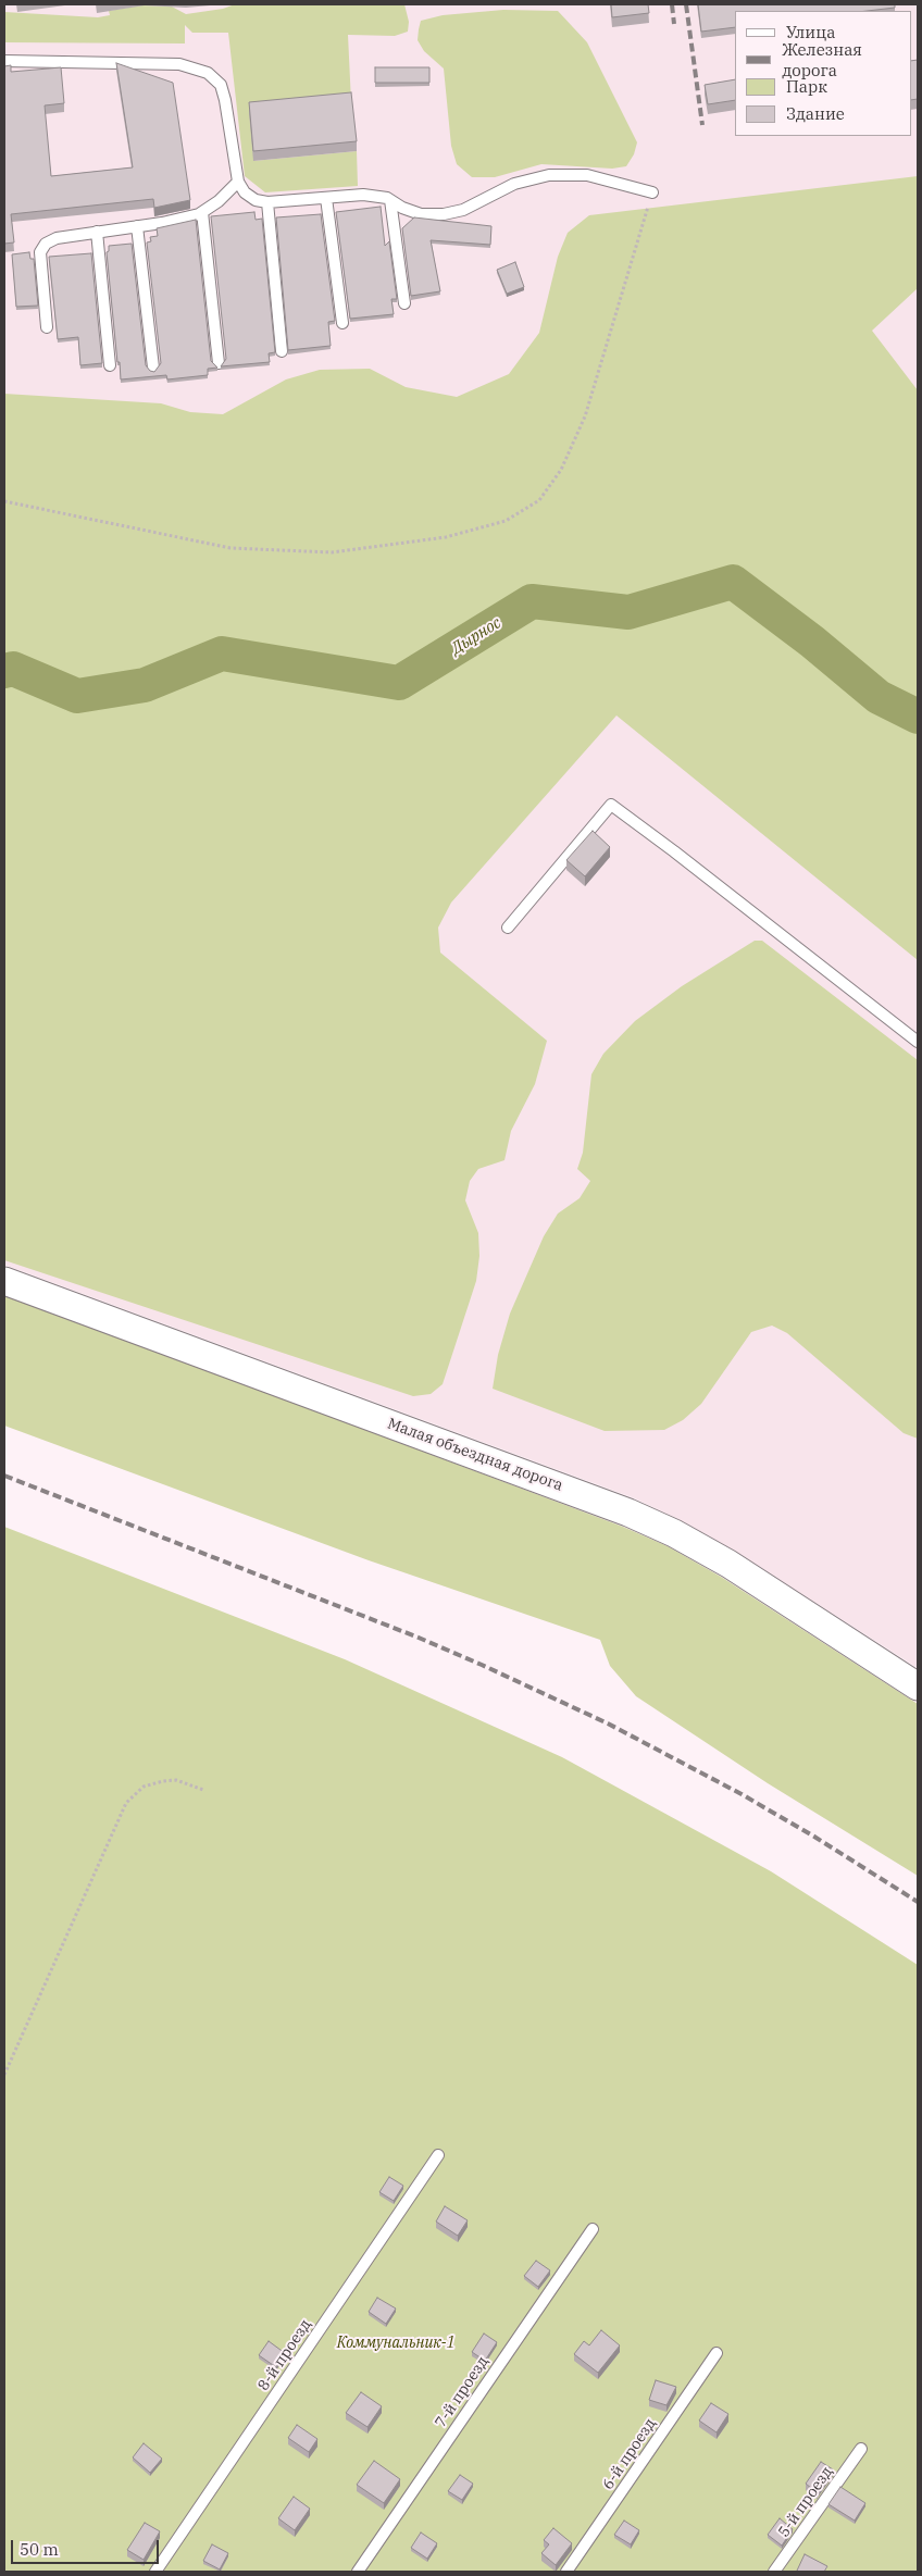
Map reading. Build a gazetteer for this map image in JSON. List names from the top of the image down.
{
  "streets": {
    "street": ["Малая объездная дорога"],
    "lane": [
      "8-й проезд",
      "7-й проезд",
      "6-й проезд",
      "5-й проезд"
    ]
  },
  "water": ["Дырнос"],
  "parks": ["Коммунальник-1"],
  "legend": [
    "Улица",
    "Железная дорога",
    "Парк",
    "Здание"
  ],
  "scale_bar": "50 m"
}
